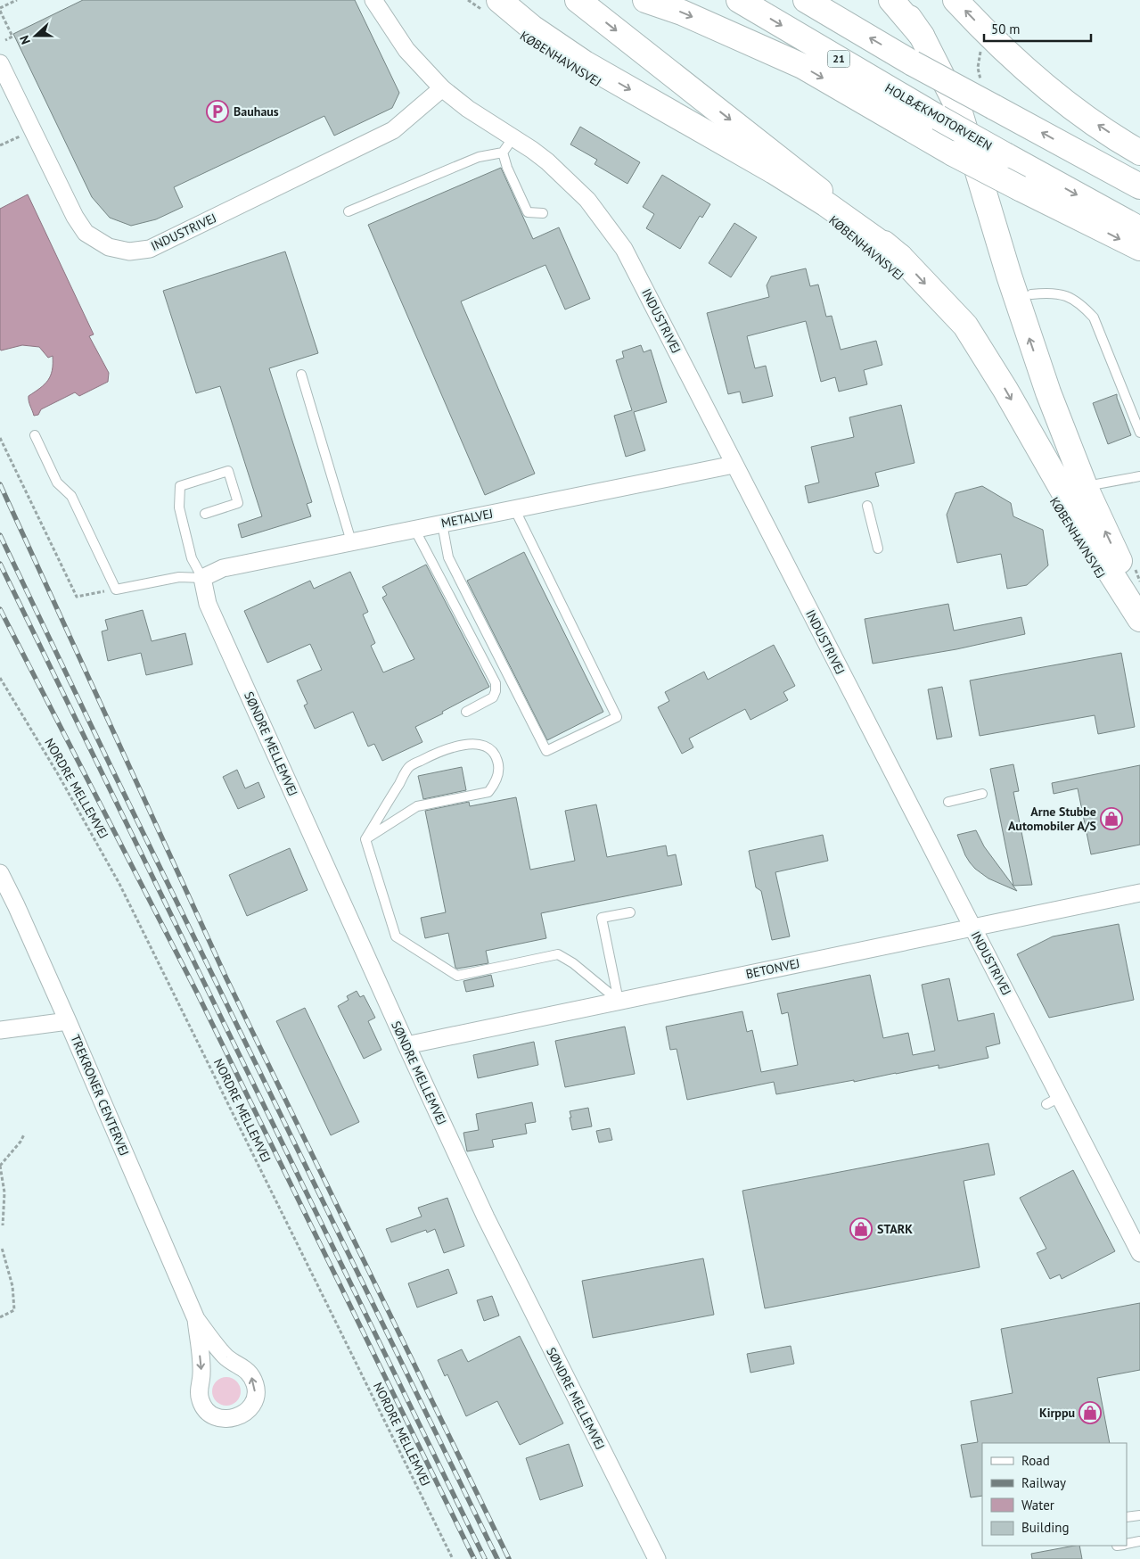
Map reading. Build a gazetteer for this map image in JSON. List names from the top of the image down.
{
  "streets": {
    "main road": ["KØBENHAVNSVEJ", "21", "HOLBÆKMOTORVEJEN"],
    "street": [
      "INDUSTRIVEJ",
      "METALVEJ",
      "SØNDRE MELLEMVEJ",
      "BETONVEJ",
      "TREKRONER CENTERVEJ"
    ],
    "path": ["NORDRE MELLEMVEJ"]
  },
  "crossings": [
    ["INDUSTRIVEJ", "METALVEJ"],
    ["INDUSTRIVEJ", "BETONVEJ"],
    ["METALVEJ", "SØNDRE MELLEMVEJ"],
    ["SØNDRE MELLEMVEJ", "BETONVEJ"]
  ],
  "places": {
    "parking": ["Bauhaus"],
    "shop": ["Arne Stubbe Automobiler A/S", "STARK", "Kirppu"]
  },
  "legend": [
    "Road",
    "Railway",
    "Water",
    "Building"
  ],
  "scale_bar": "50 m",
  "north": "left"
}
